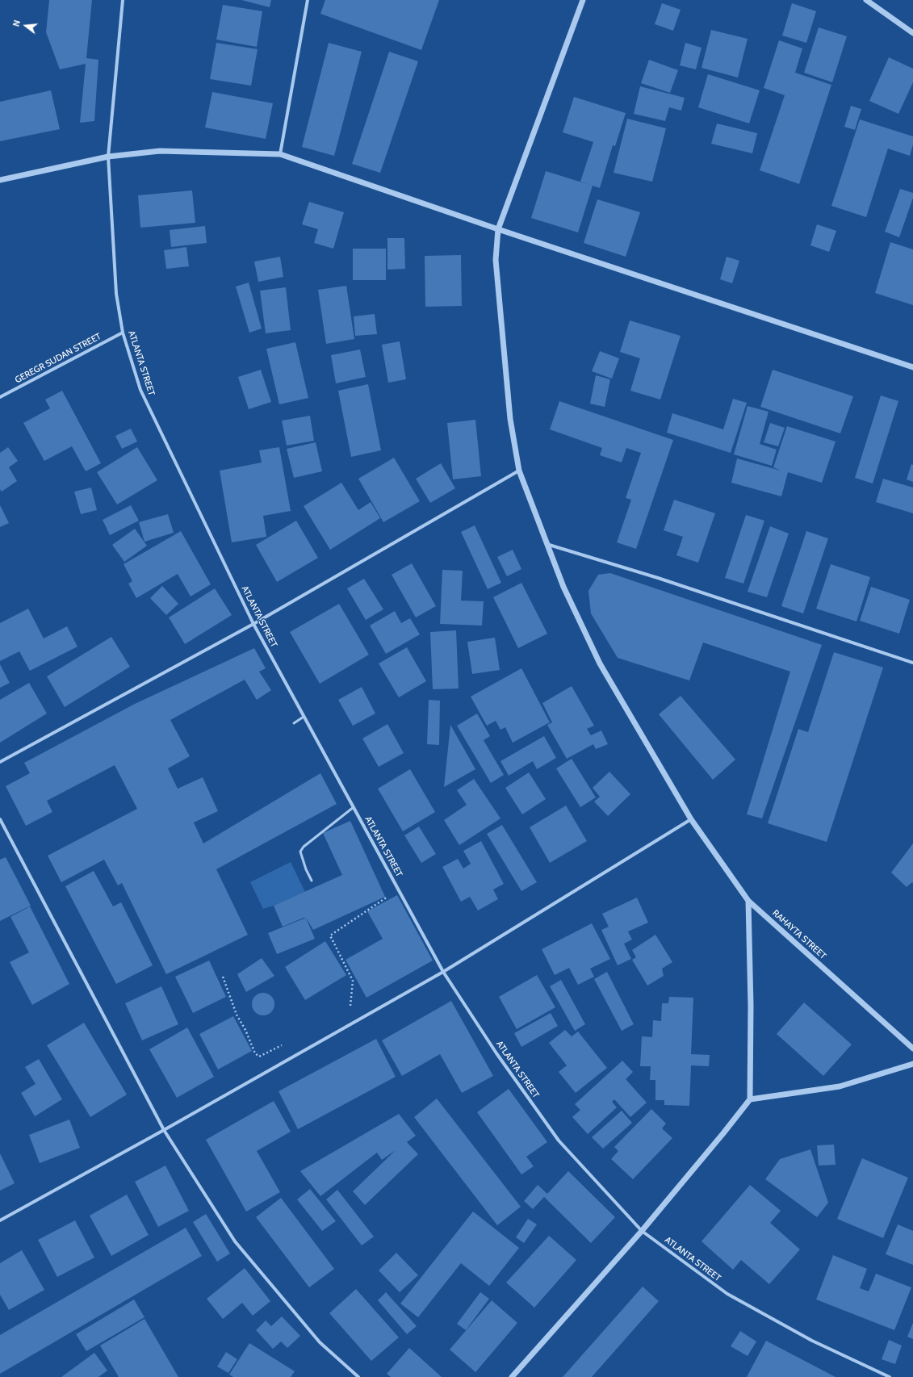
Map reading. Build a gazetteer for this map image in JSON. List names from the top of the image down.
{
  "streets": {
    "street": ["GEREGR SUDAN STREET", "ATLANTA STREET", "RAHAYTA STREET"]
  },
  "crossings": [
    ["GEREGR SUDAN STREET", "ATLANTA STREET"]
  ],
  "north": "left"
}
